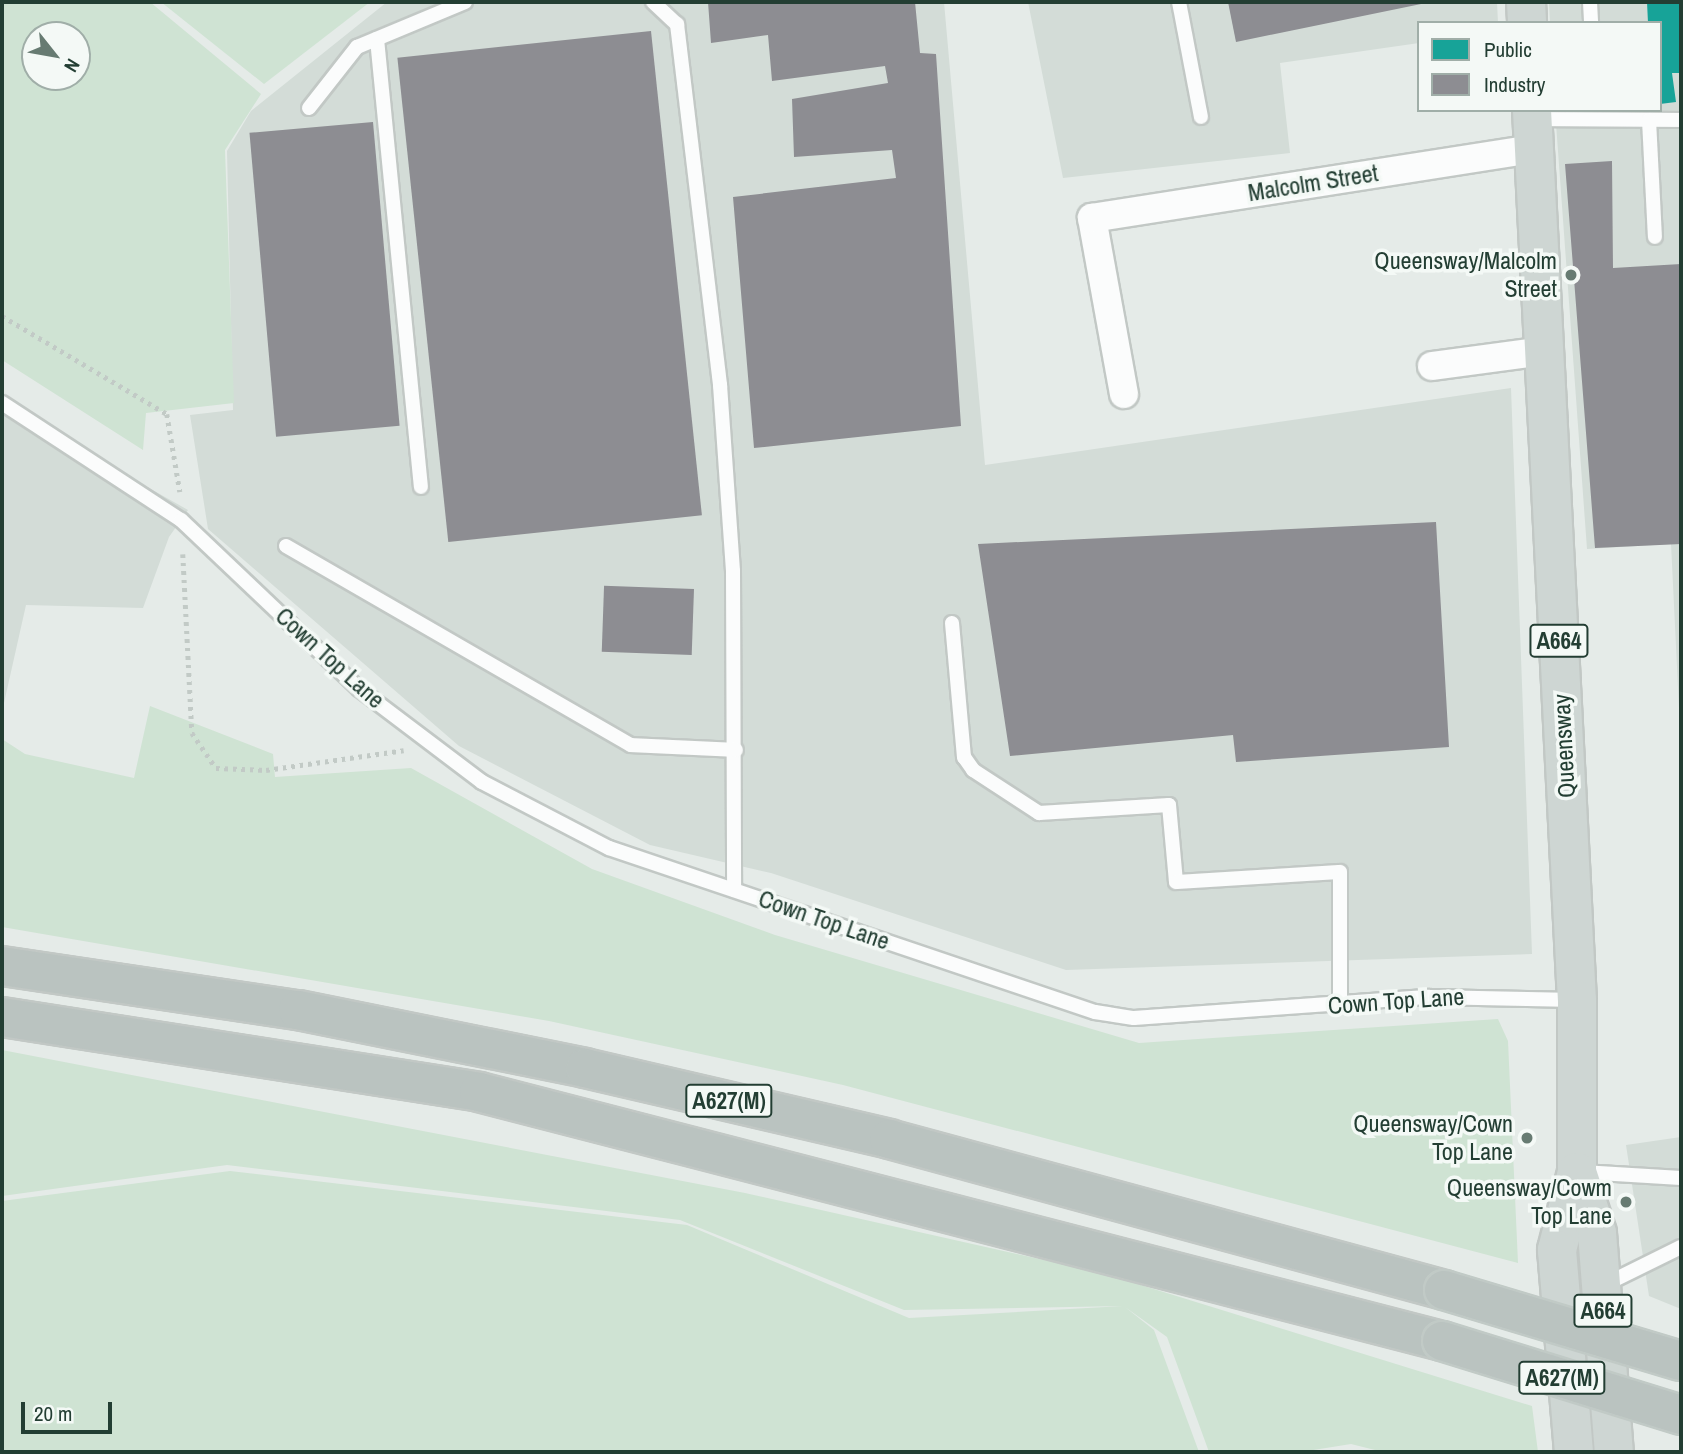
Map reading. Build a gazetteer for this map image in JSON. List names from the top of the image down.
{
  "streets": {
    "highway": ["A627(M)"],
    "main road": ["A664", "Queensway"],
    "street": ["Malcolm Street"],
    "lane": ["Cown Top Lane"]
  },
  "crossings": [
    ["Malcolm Street", "Queensway"],
    ["Cown Top Lane", "Queensway"]
  ],
  "places": ["Queensway/Malcolm Street", "Queensway/Cown Top Lane", "Queensway/Cowm Top Lane"],
  "legend": ["Public", "Industry"],
  "scale_bar": "20 m",
  "north": "bottom right"
}
